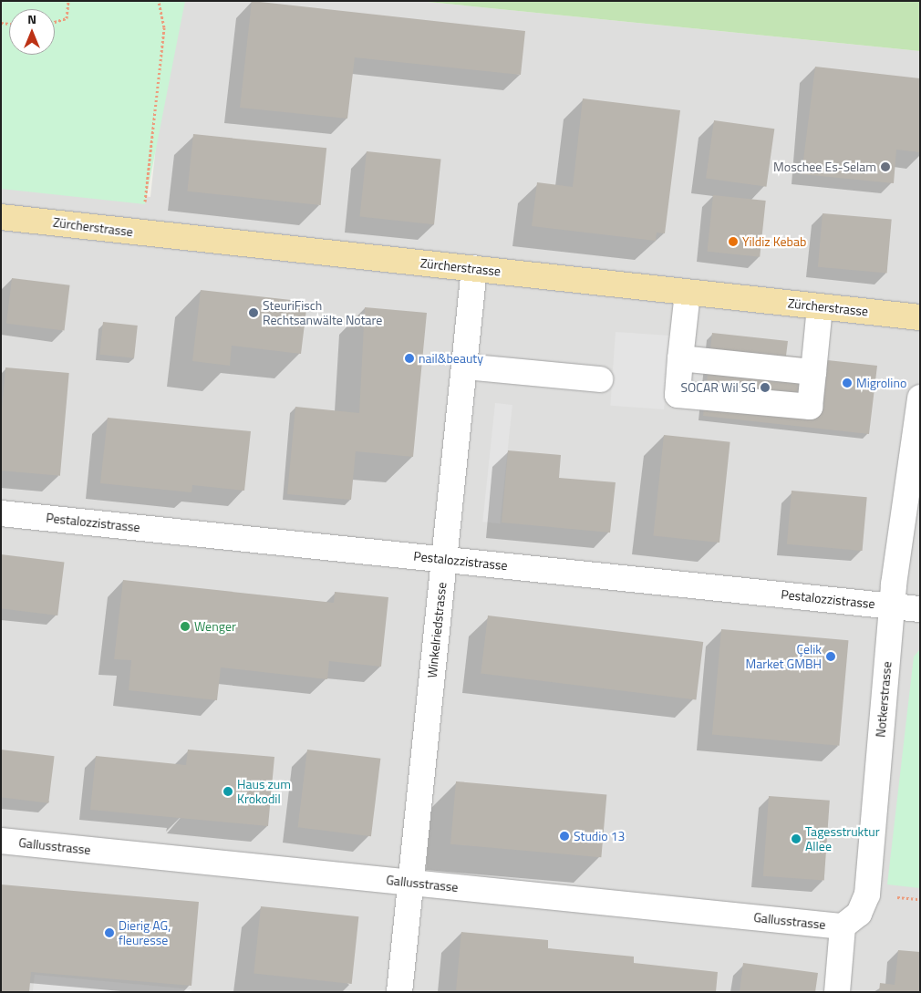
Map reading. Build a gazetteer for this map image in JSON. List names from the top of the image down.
{
  "streets": {
    "main road": ["Zürcherstrasse"],
    "street": [
      "Pestalozzistrasse",
      "Winkelriedstrasse",
      "Notkerstrasse",
      "Gallusstrasse"
    ]
  },
  "crossings": [
    ["Zürcherstrasse", "Winkelriedstrasse"],
    ["Pestalozzistrasse", "Winkelriedstrasse"],
    ["Pestalozzistrasse", "Notkerstrasse"],
    ["Winkelriedstrasse", "Gallusstrasse"],
    ["Notkerstrasse", "Gallusstrasse"]
  ],
  "places": [
    "Moschee Es-Selam",
    "Yildiz Kebab",
    "SteuriFisch Rechtsanwälte Notare",
    "nail&beauty",
    "Migrolino",
    "SOCAR Wil SG",
    "Wenger",
    "Çelik Market GMBH",
    "Haus zum Krokodil",
    "Studio 13",
    "Tagesstruktur Allee",
    "Dierig AG, fleuresse"
  ],
  "north": "top"
}
